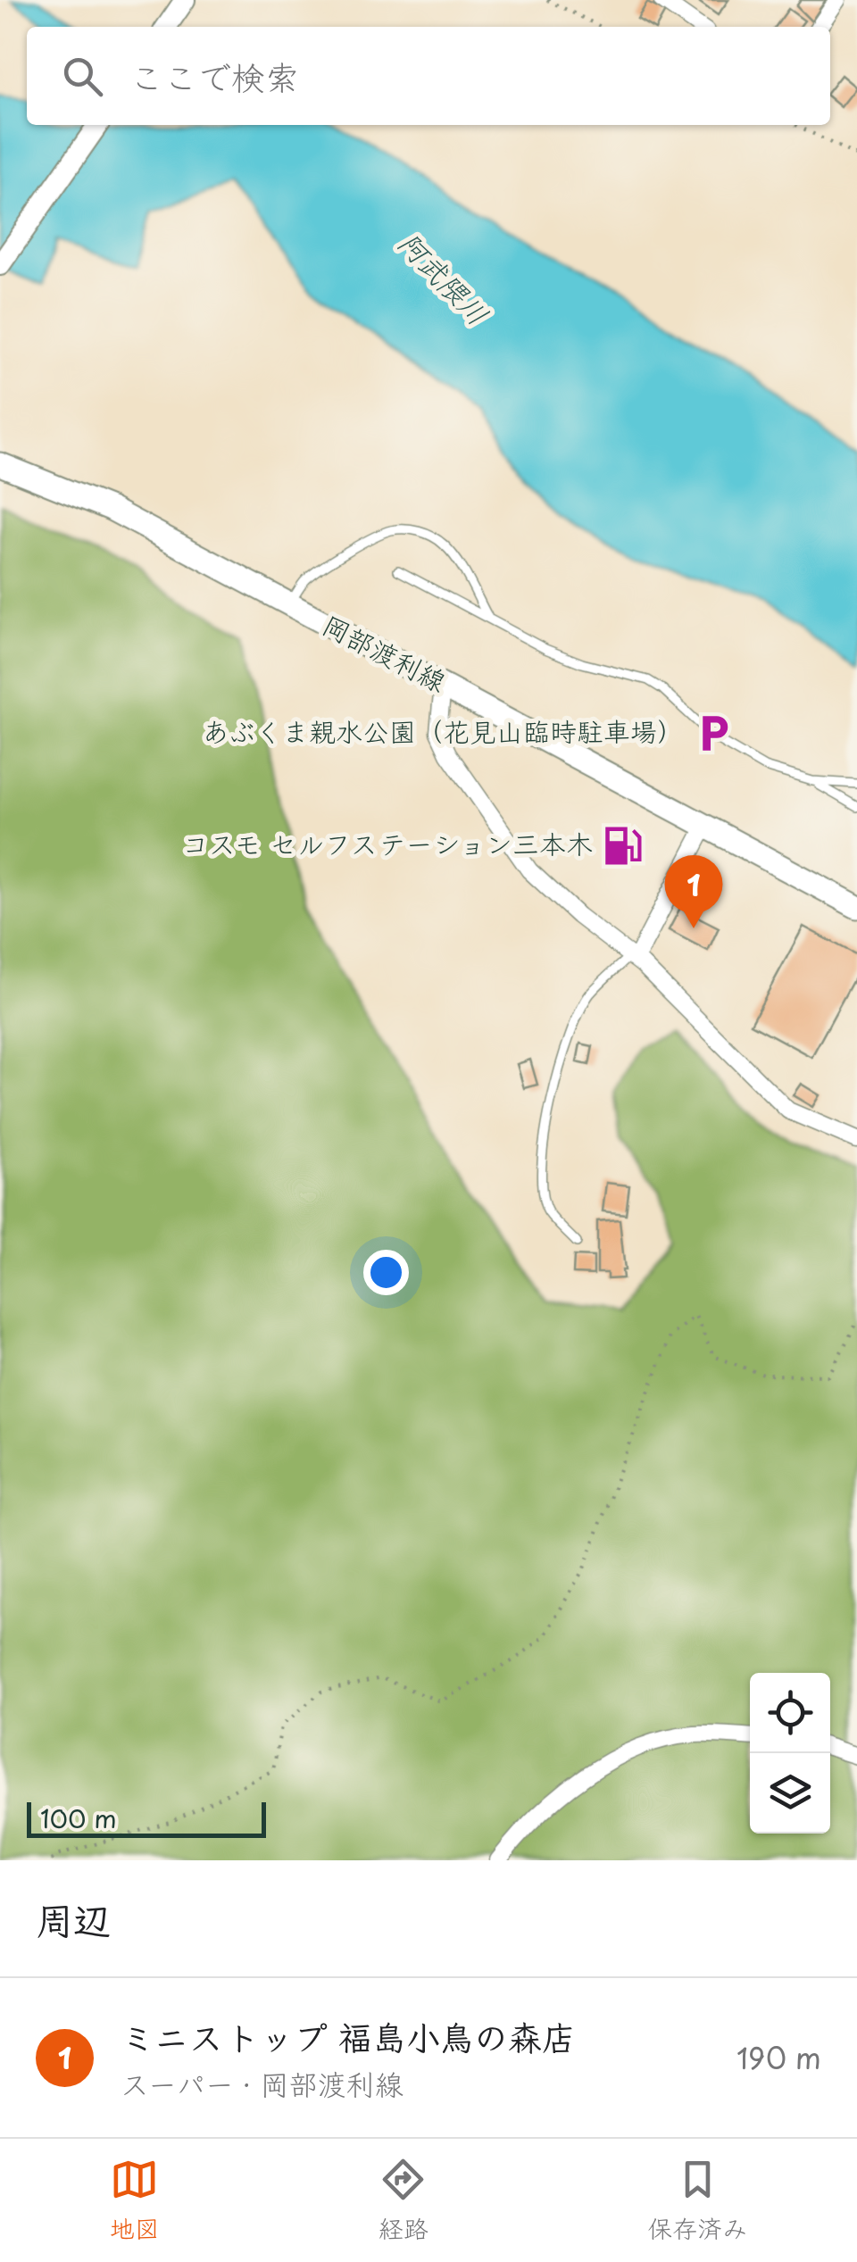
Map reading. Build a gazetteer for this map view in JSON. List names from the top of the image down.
{
  "streets": {
    "main road": ["岡部渡利線"]
  },
  "water": ["阿武隈川"],
  "places": {
    "parking": ["あぶくま親水公園（花見山臨時駐車場）"],
    "fuel station": ["コスモ セルフステーション三本木"]
  },
  "scale_bar": "100 m",
  "page": {
    "search": "ここで検索",
    "pins": "1",
    "scale": "100 m",
    "heading": "周辺",
    "list": [
      {
        "mark": "1",
        "name": "ミニストップ 福島小鳥の森店",
        "note": "スーパー · 岡部渡利線",
        "value": "190 m"
      }
    ],
    "nav": ["地図", "経路", "保存済み"]
  }
}
